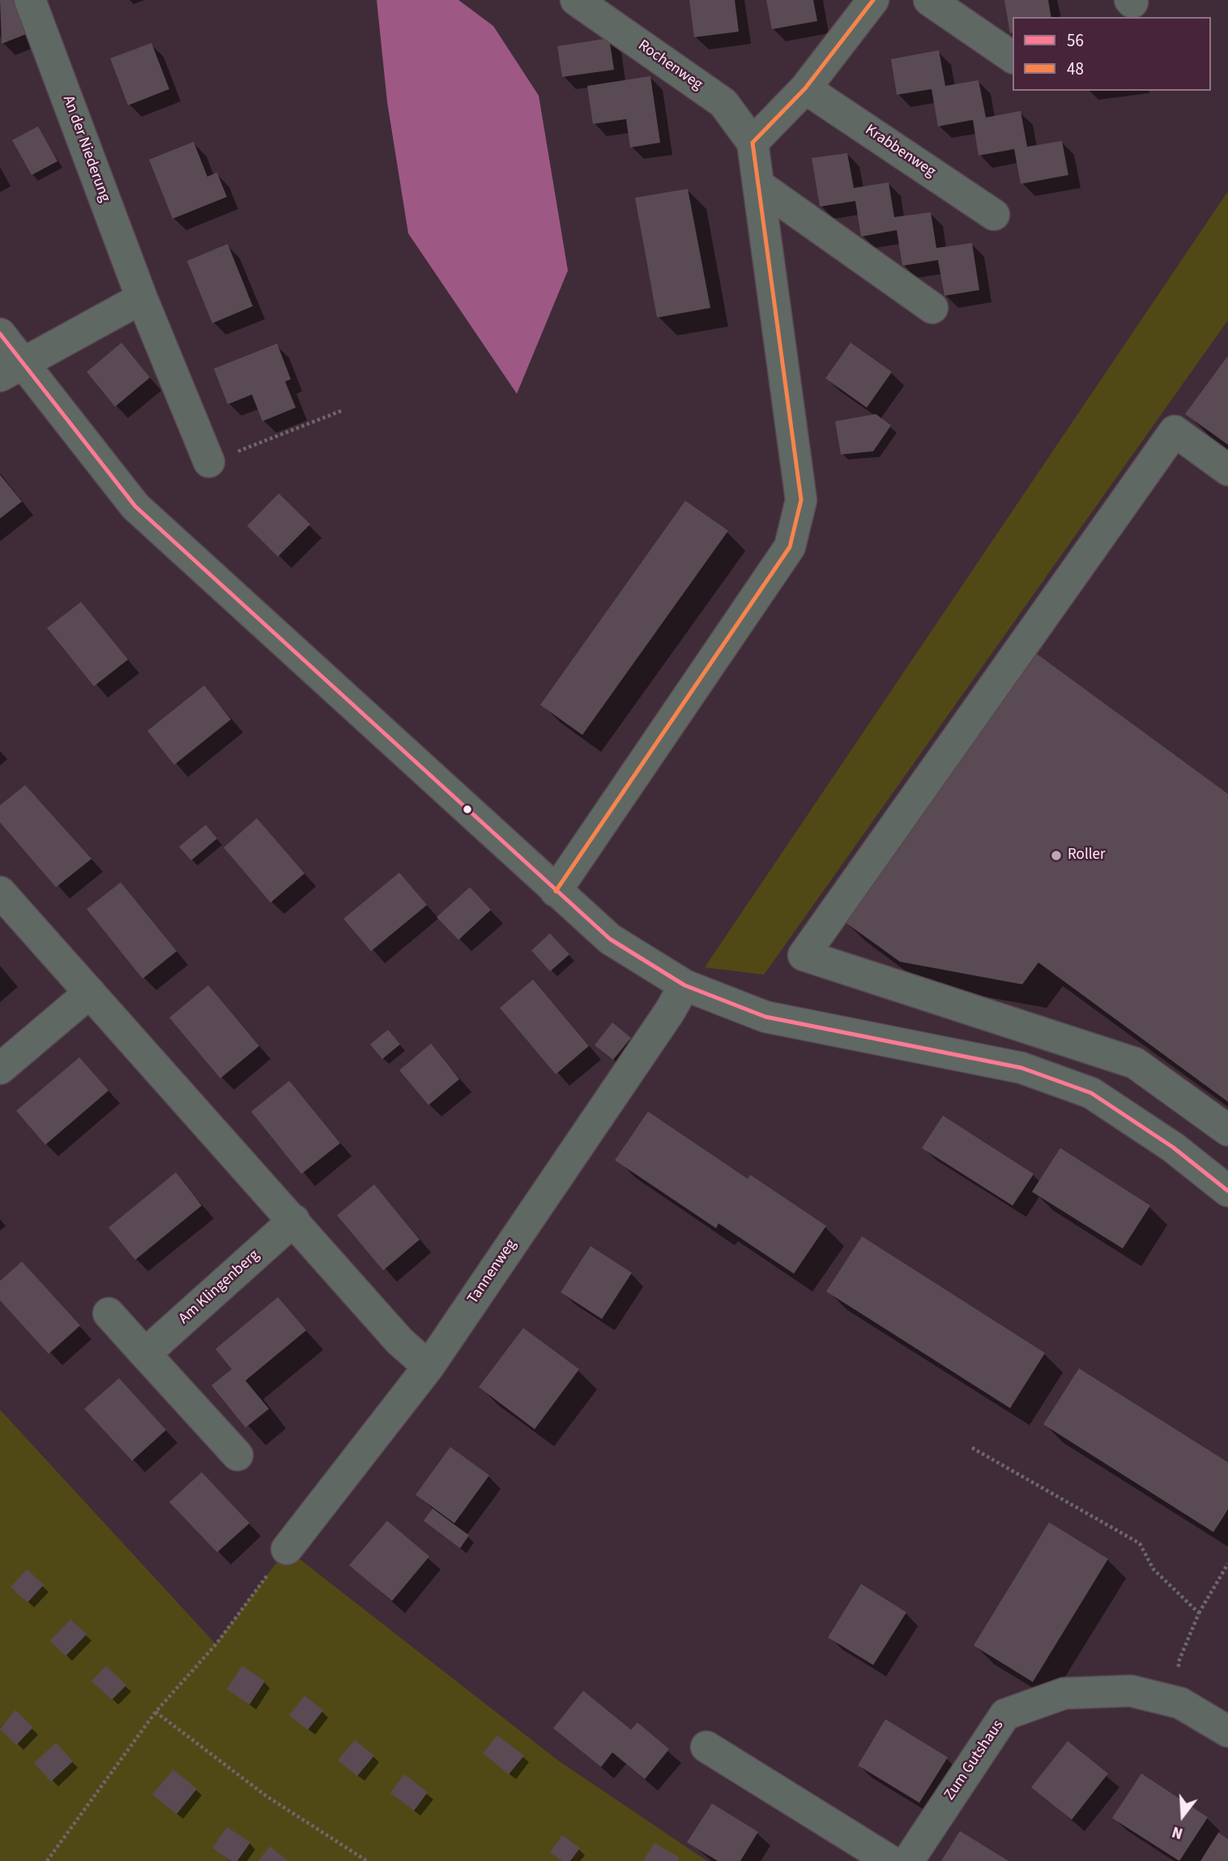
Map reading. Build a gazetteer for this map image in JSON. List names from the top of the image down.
{
  "streets": {
    "street": [
      "Rochenweg",
      "An der Niederung",
      "Krabbenweg",
      "Tannenweg",
      "Am Klingenberg",
      "Zum Gutshaus"
    ]
  },
  "places": ["Roller"],
  "lines": ["transit line 48", "transit line 56"],
  "legend": ["56", "48"],
  "north": "bottom"
}
